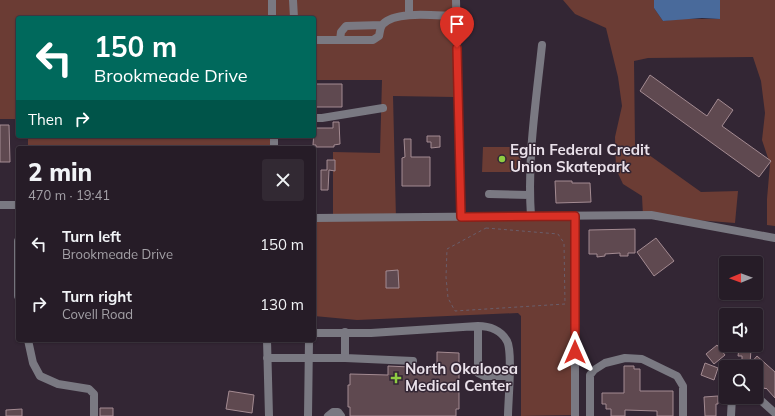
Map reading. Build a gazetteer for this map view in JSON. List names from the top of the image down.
{
  "places": {
    "other": ["Eglin Federal Credit Union Skatepark"],
    "health": ["North Okaloosa Medical Center"]
  },
  "north": "left",
  "page": {
    "turn": ["150 m", "Brookmeade Drive"],
    "then": "Then",
    "heading": ["2 min", "470 m · 19:41"],
    "list": [
      {
        "name": "Turn left",
        "note": "Brookmeade Drive",
        "value": "150 m"
      },
      {
        "name": "Turn right",
        "note": "Covell Road",
        "value": "130 m"
      }
    ]
  }
}
